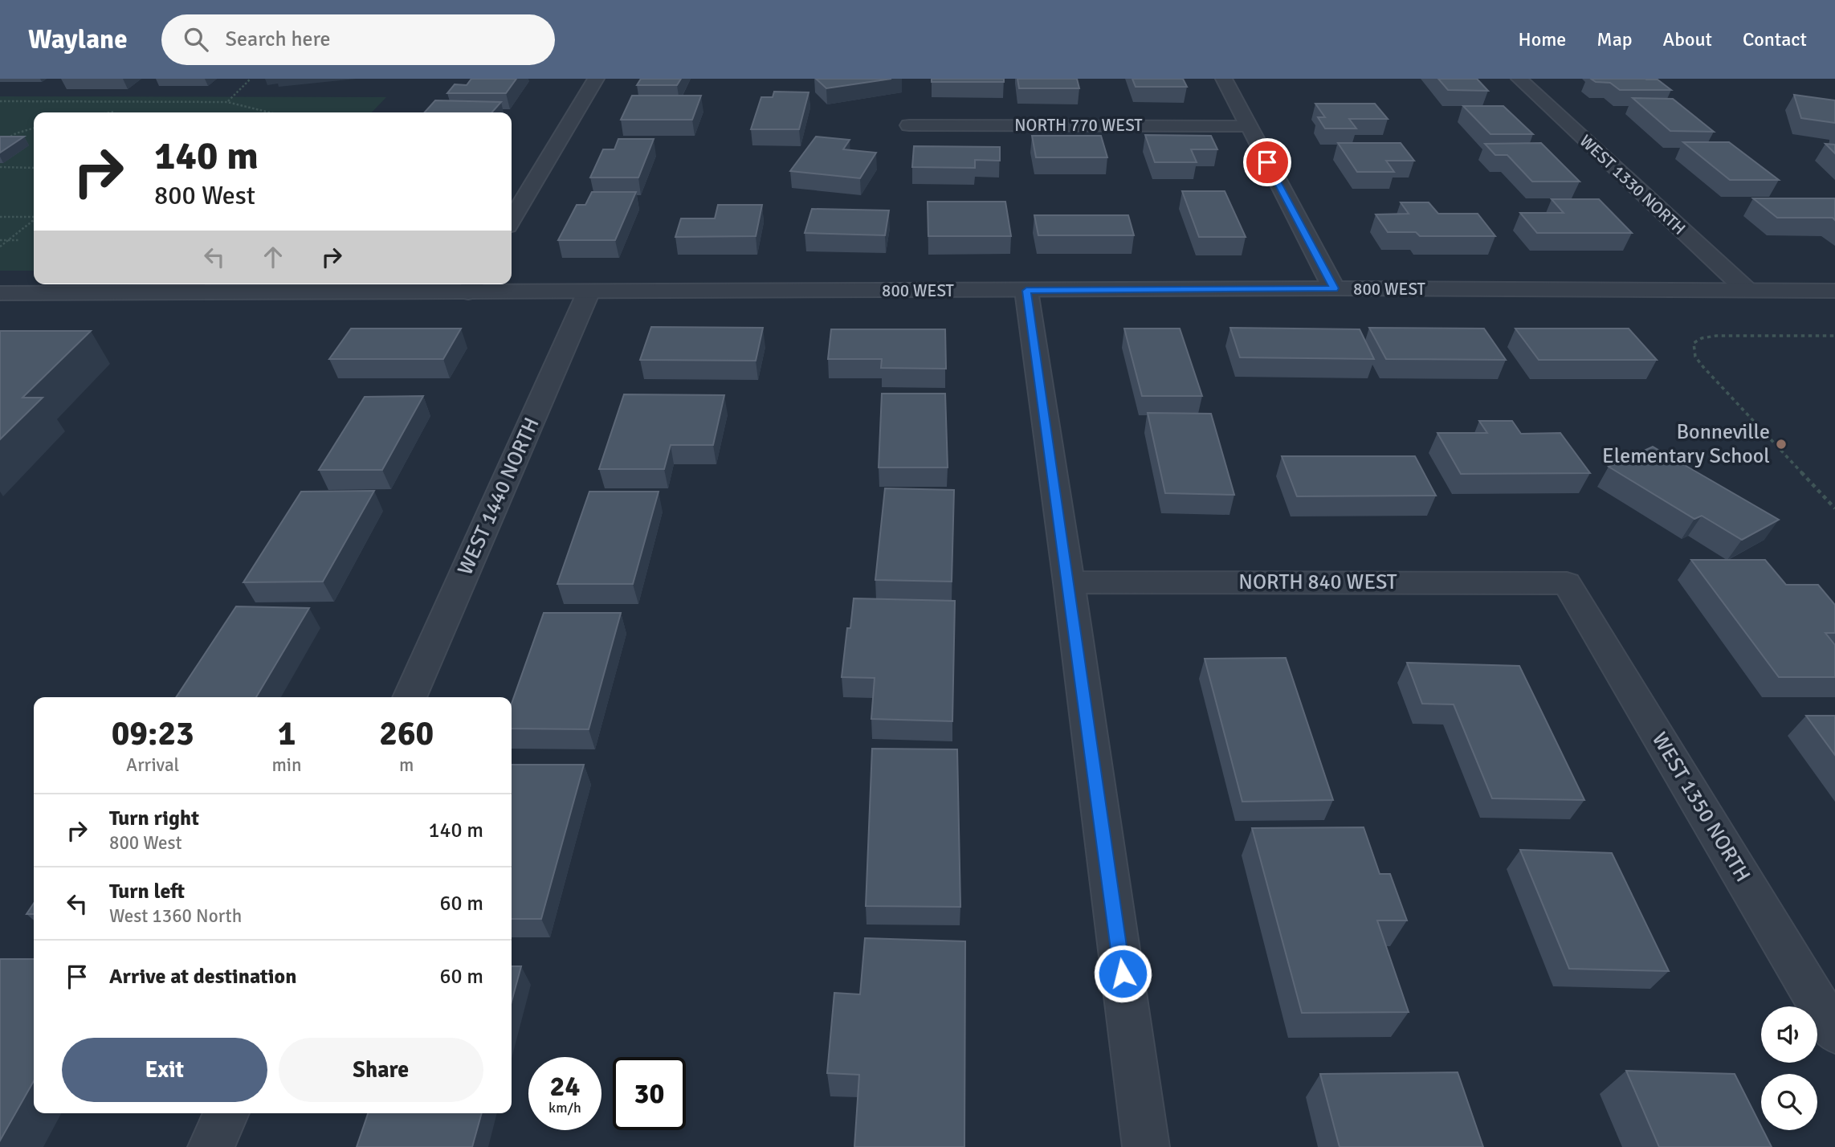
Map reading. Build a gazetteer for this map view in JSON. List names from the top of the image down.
{
  "streets": {
    "street": [
      "NORTH 770 WEST",
      "WEST 1330 NORTH",
      "800 WEST",
      "WEST 1440 NORTH",
      "NORTH 840 WEST",
      "WEST 1350 NORTH"
    ]
  },
  "crossings": [
    ["WEST 1330 NORTH", "800 WEST"],
    ["800 WEST", "WEST 1440 NORTH"],
    ["NORTH 840 WEST", "WEST 1350 NORTH"]
  ],
  "places": ["Bonneville Elementary School"],
  "page": {
    "header": "Waylane",
    "search": "Search here",
    "nav": [
      "Home",
      "Map",
      "About",
      "Contact"
    ],
    "turn": ["140 m", "800 West"],
    "eta": [
      "09:23",
      "Arrival",
      "1",
      "min",
      "260",
      "m"
    ],
    "list": [
      {
        "name": "Turn right",
        "note": "800 West",
        "value": "140 m"
      },
      {
        "name": "Turn left",
        "note": "West 1360 North",
        "value": "60 m"
      },
      {
        "name": "Arrive at destination",
        "value": "60 m"
      }
    ],
    "buttons": ["Exit", "Share"],
    "speed": "24 km/h",
    "limit": "30"
  }
}
